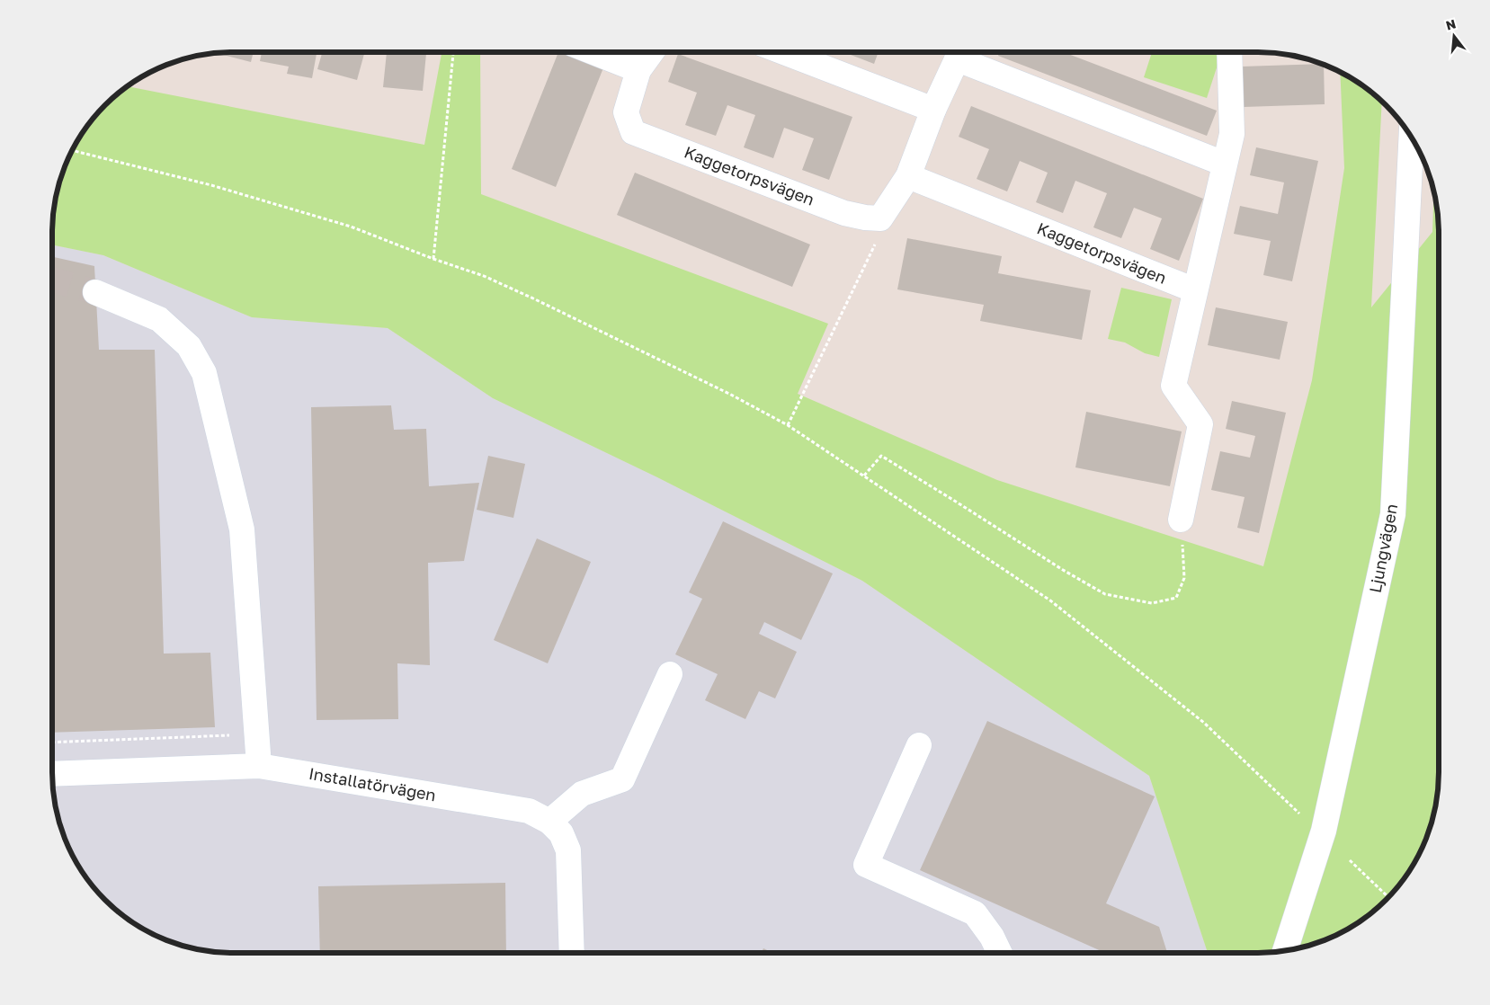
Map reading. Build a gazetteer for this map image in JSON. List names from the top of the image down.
{
  "streets": {
    "street": ["Kaggetorpsvägen", "Ljungvägen", "Installatörvägen"]
  },
  "north": "top"
}
